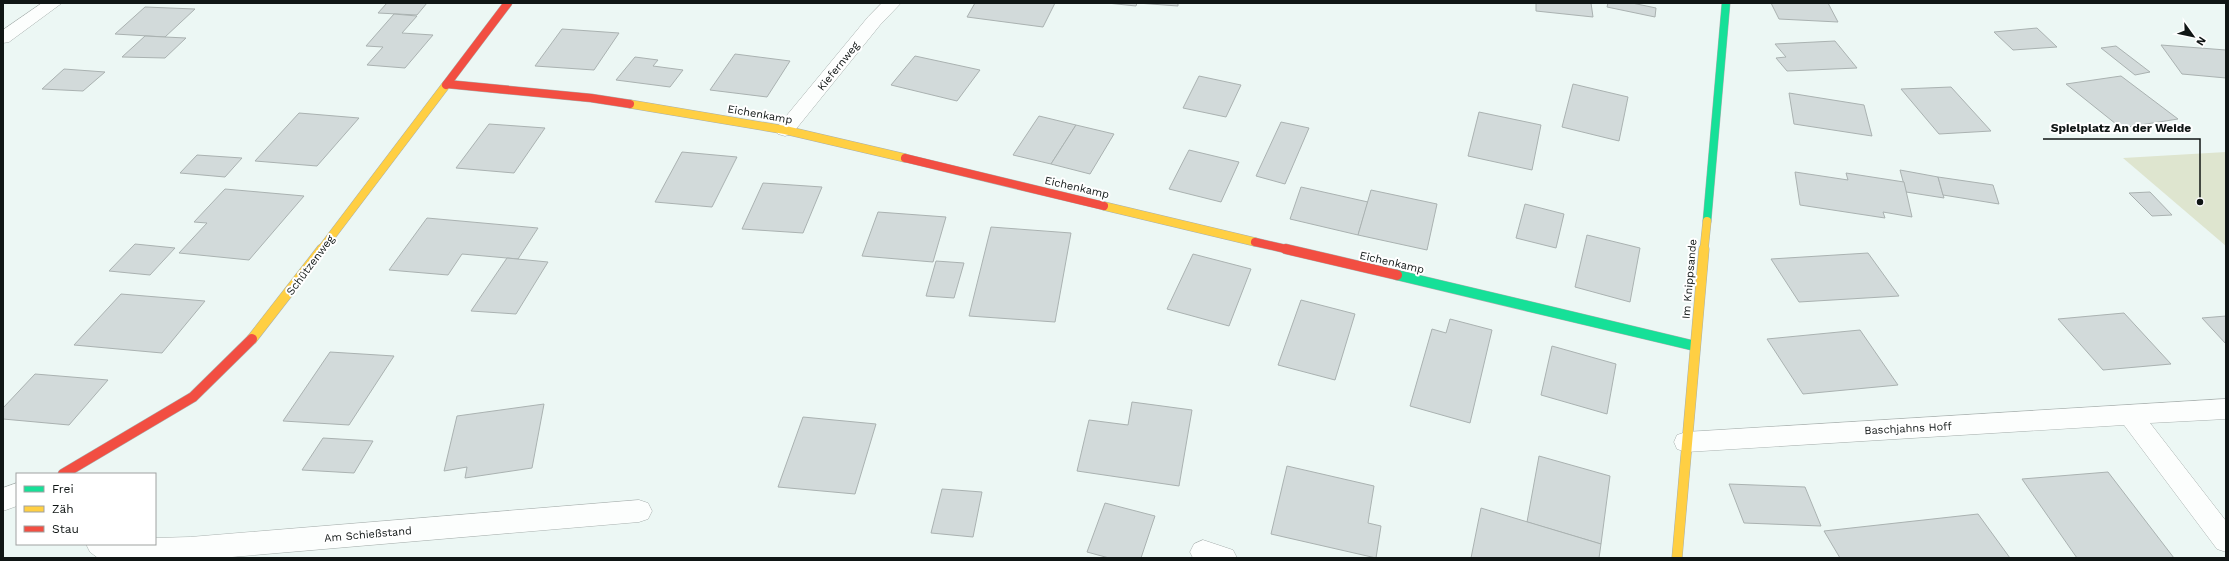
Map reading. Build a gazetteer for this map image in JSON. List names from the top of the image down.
{
  "streets": {
    "street": [
      "Kiefernweg",
      "Eichenkamp",
      "Schützenweg",
      "Im Knippsande",
      "Baschjahns Hoff",
      "Am Schießstand"
    ]
  },
  "crossings": [
    ["Kiefernweg", "Eichenkamp"],
    ["Eichenkamp", "Schützenweg"],
    ["Eichenkamp", "Im Knippsande"],
    ["Im Knippsande", "Baschjahns Hoff"]
  ],
  "places": ["Spielplatz An der Weide"],
  "legend": ["Frei", "Zäh", "Stau"],
  "north": "bottom right"
}
